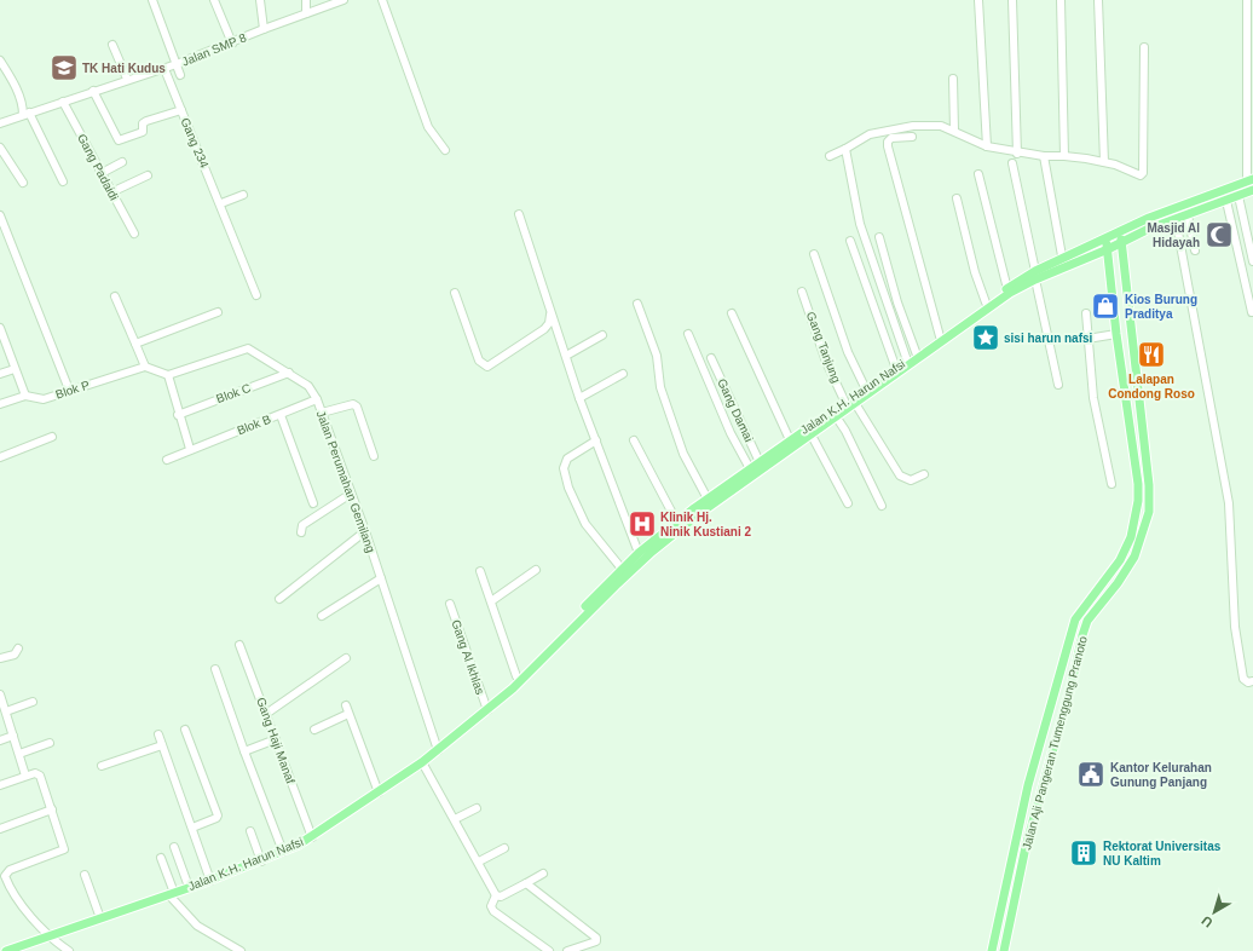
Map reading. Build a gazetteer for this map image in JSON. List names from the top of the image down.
{
  "streets": {
    "main road": ["Jalan K.H. Harun Nafsi", "Jalan Aji Pangeran Tumenggung Pranoto"],
    "street": [
      "Jalan SMP 8",
      "Gang 234",
      "Gang Padaidi",
      "Gang Tanjung",
      "Blok P",
      "Blok C",
      "Gang Damai",
      "Blok B",
      "Jalan Perumahan Gemilang",
      "Gang Al Ikhlas",
      "Gang Haji Manaf"
    ]
  },
  "crossings": [
    ["Jalan SMP 8", "Gang 234"],
    ["Jalan SMP 8", "Gang Padaidi"],
    ["Gang Tanjung", "Jalan K.H. Harun Nafsi"],
    ["Blok C", "Jalan Perumahan Gemilang"],
    ["Jalan K.H. Harun Nafsi", "Gang Damai"],
    ["Jalan K.H. Harun Nafsi", "Jalan Perumahan Gemilang"],
    ["Jalan K.H. Harun Nafsi", "Gang Al Ikhlas"],
    ["Jalan K.H. Harun Nafsi", "Gang Haji Manaf"],
    ["Jalan K.H. Harun Nafsi", "Jalan Aji Pangeran Tumenggung Pranoto"],
    ["Blok B", "Jalan Perumahan Gemilang"]
  ],
  "places": {
    "school or university": ["TK Hati Kudus"],
    "mosque": ["Masjid Al Hidayah"],
    "shop": ["Kios Burung Praditya"],
    "place": ["sisi harun nafsi"],
    "restaurant": ["Lalapan Condong Roso"],
    "hospital": ["Klinik Hj. Ninik Kustiani 2"],
    "public building": ["Kantor Kelurahan Gunung Panjang"],
    "building": ["Rektorat Universitas NU Kaltim"]
  },
  "north": "bottom left"
}
